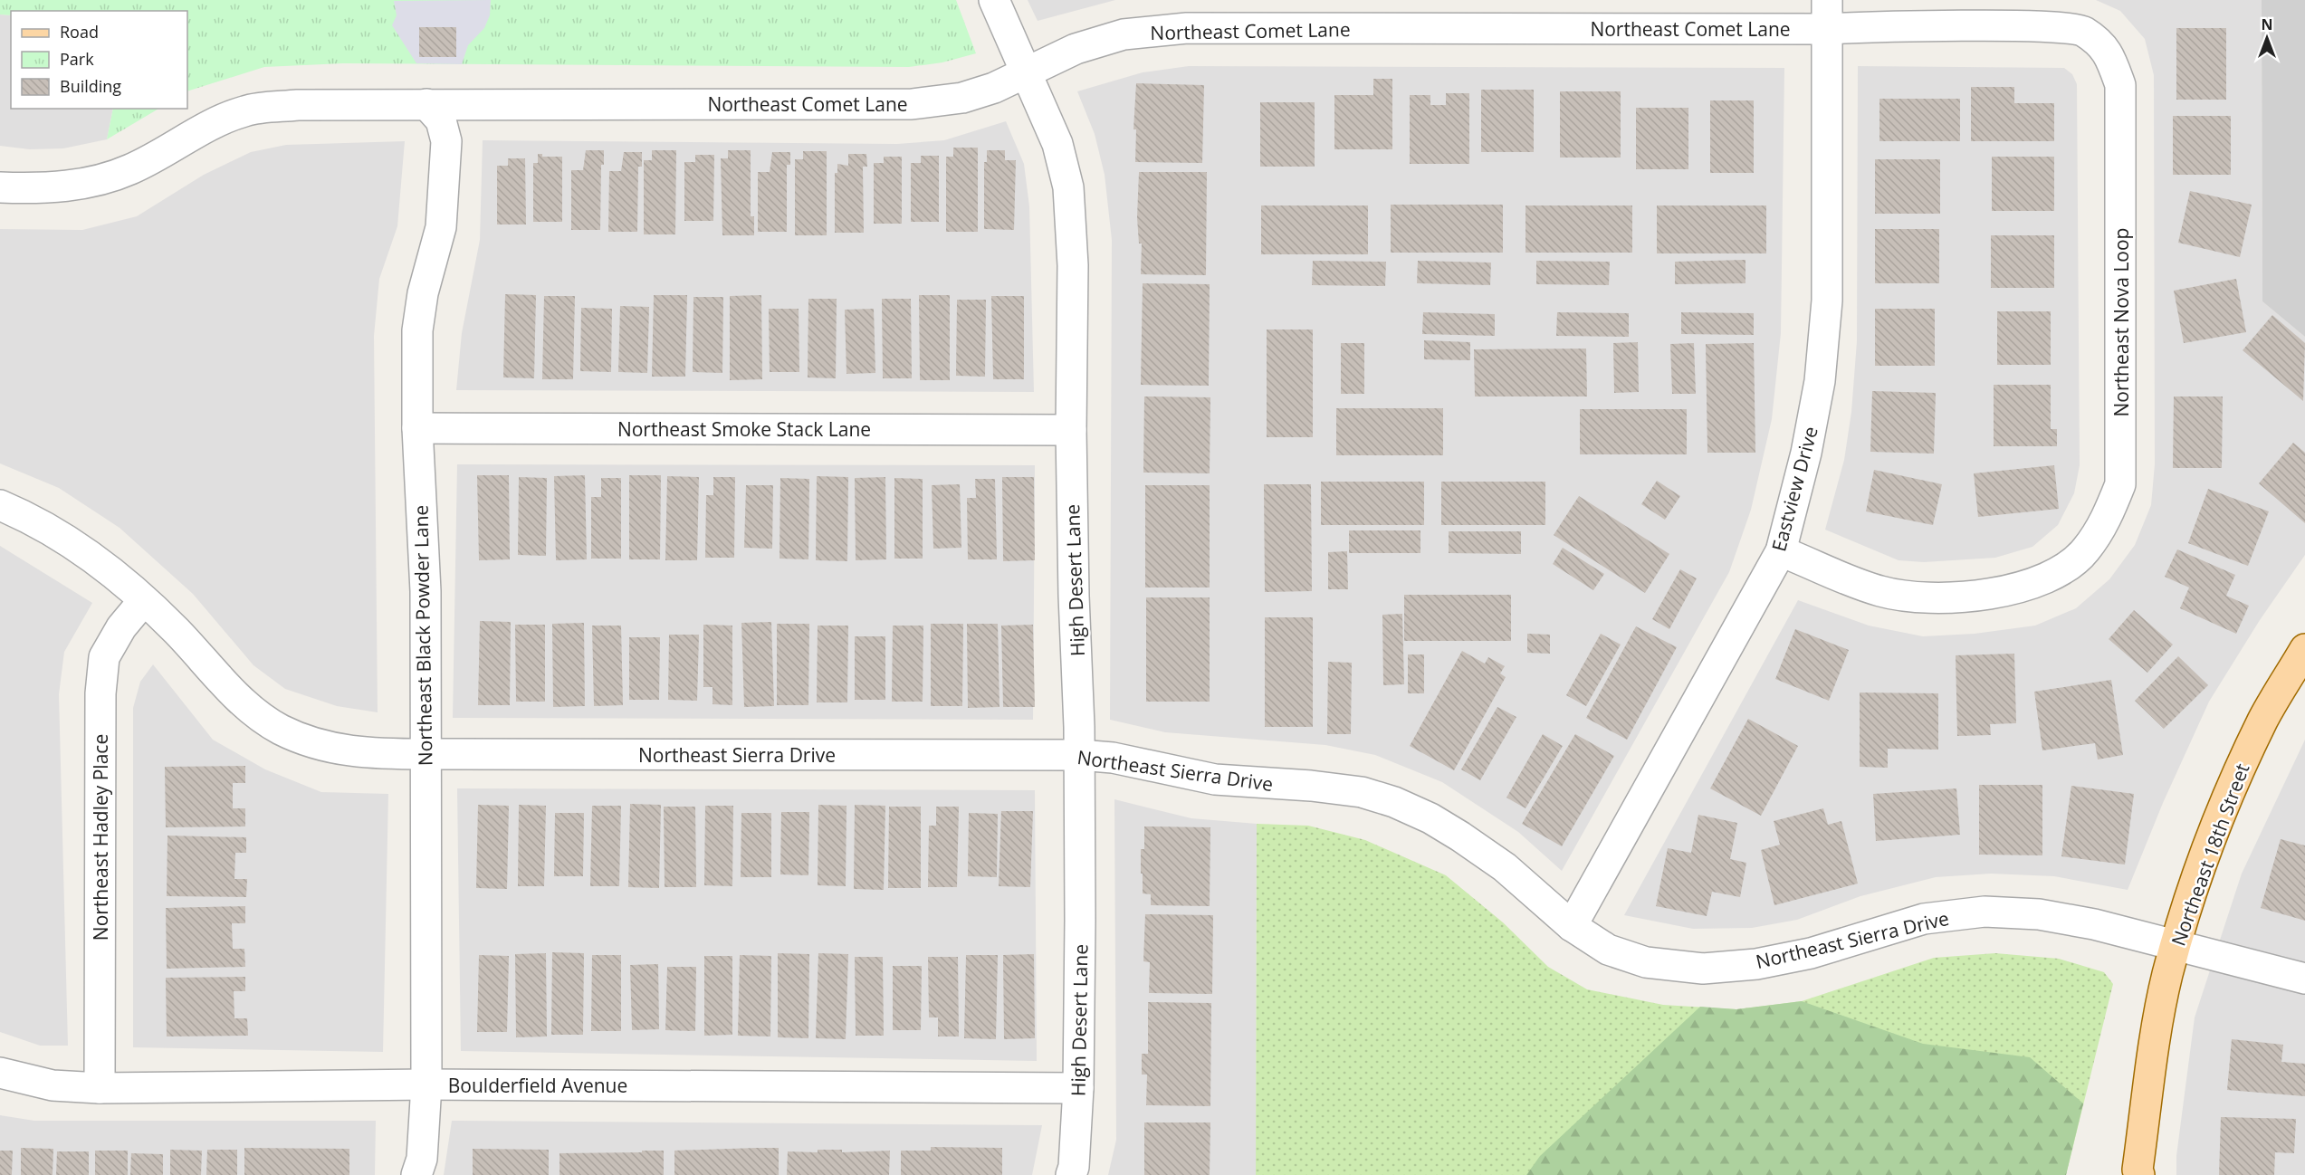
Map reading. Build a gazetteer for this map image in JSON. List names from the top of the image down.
{
  "streets": {
    "main road": ["Northeast 18th Street"],
    "street": [
      "Northeast Comet Lane",
      "Northeast Nova Loop",
      "Northeast Smoke Stack Lane",
      "Eastview Drive",
      "High Desert Lane",
      "Northeast Black Powder Lane",
      "Northeast Sierra Drive",
      "Northeast Hadley Place",
      "Boulderfield Avenue"
    ]
  },
  "crossings": [
    ["Northeast Comet Lane", "Northeast Nova Loop"],
    ["Northeast Comet Lane", "Eastview Drive"],
    ["Northeast Comet Lane", "High Desert Lane"],
    ["Northeast Comet Lane", "Northeast Black Powder Lane"],
    ["Northeast Nova Loop", "Eastview Drive"],
    ["Northeast Smoke Stack Lane", "High Desert Lane"],
    ["Northeast Smoke Stack Lane", "Northeast Black Powder Lane"],
    ["Eastview Drive", "Northeast Sierra Drive"],
    ["High Desert Lane", "Northeast Sierra Drive"],
    ["High Desert Lane", "Boulderfield Avenue"],
    ["Northeast Black Powder Lane", "Northeast Sierra Drive"],
    ["Northeast Black Powder Lane", "Boulderfield Avenue"],
    ["Northeast Sierra Drive", "Northeast Hadley Place"],
    ["Northeast Sierra Drive", "Northeast 18th Street"],
    ["Northeast Hadley Place", "Boulderfield Avenue"]
  ],
  "legend": ["Road", "Park", "Building"],
  "north": "top"
}
